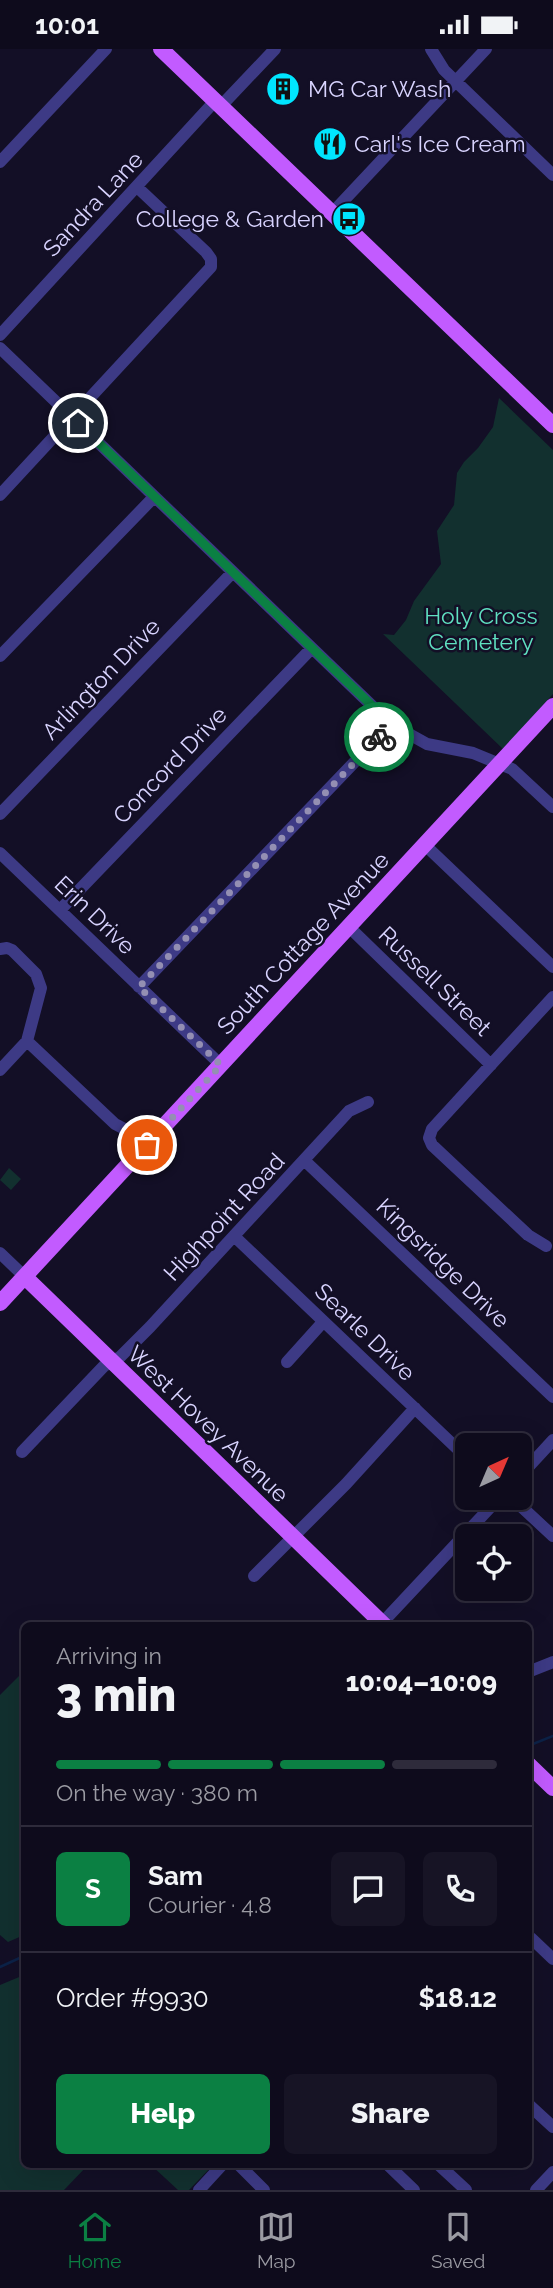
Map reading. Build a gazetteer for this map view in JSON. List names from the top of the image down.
{
  "streets": {
    "main road": ["South Cottage Avenue", "West Hovey Avenue"],
    "street": [
      "Sandra Lane",
      "Arlington Drive",
      "Concord Drive",
      "Erin Drive",
      "Russell Street",
      "Highpoint Road",
      "Kingsridge Drive",
      "Searle Drive"
    ]
  },
  "crossings": [
    ["Concord Drive", "Erin Drive"],
    ["Erin Drive", "South Cottage Avenue"],
    ["South Cottage Avenue", "Russell Street"],
    ["South Cottage Avenue", "West Hovey Avenue"],
    ["Highpoint Road", "Kingsridge Drive"],
    ["Highpoint Road", "Searle Drive"],
    ["Highpoint Road", "West Hovey Avenue"]
  ],
  "parks": ["Holy Cross Cemetery"],
  "places": {
    "building": ["MG Car Wash"],
    "restaurant": ["Carl's Ice Cream"],
    "bus stop": ["College & Garden"]
  },
  "north": "top right",
  "page": {
    "status": "10:01",
    "heading": ["3 min", "Arriving in", "10:04–10:09"],
    "panel": [
      "Sam",
      "Courier · 4.8",
      "Order #9930",
      "$18.12"
    ],
    "bar": "On the way · 380 m",
    "round": "S",
    "buttons": ["Help", "Share"],
    "tabs": ["Home", "Map", "Saved"]
  }
}
